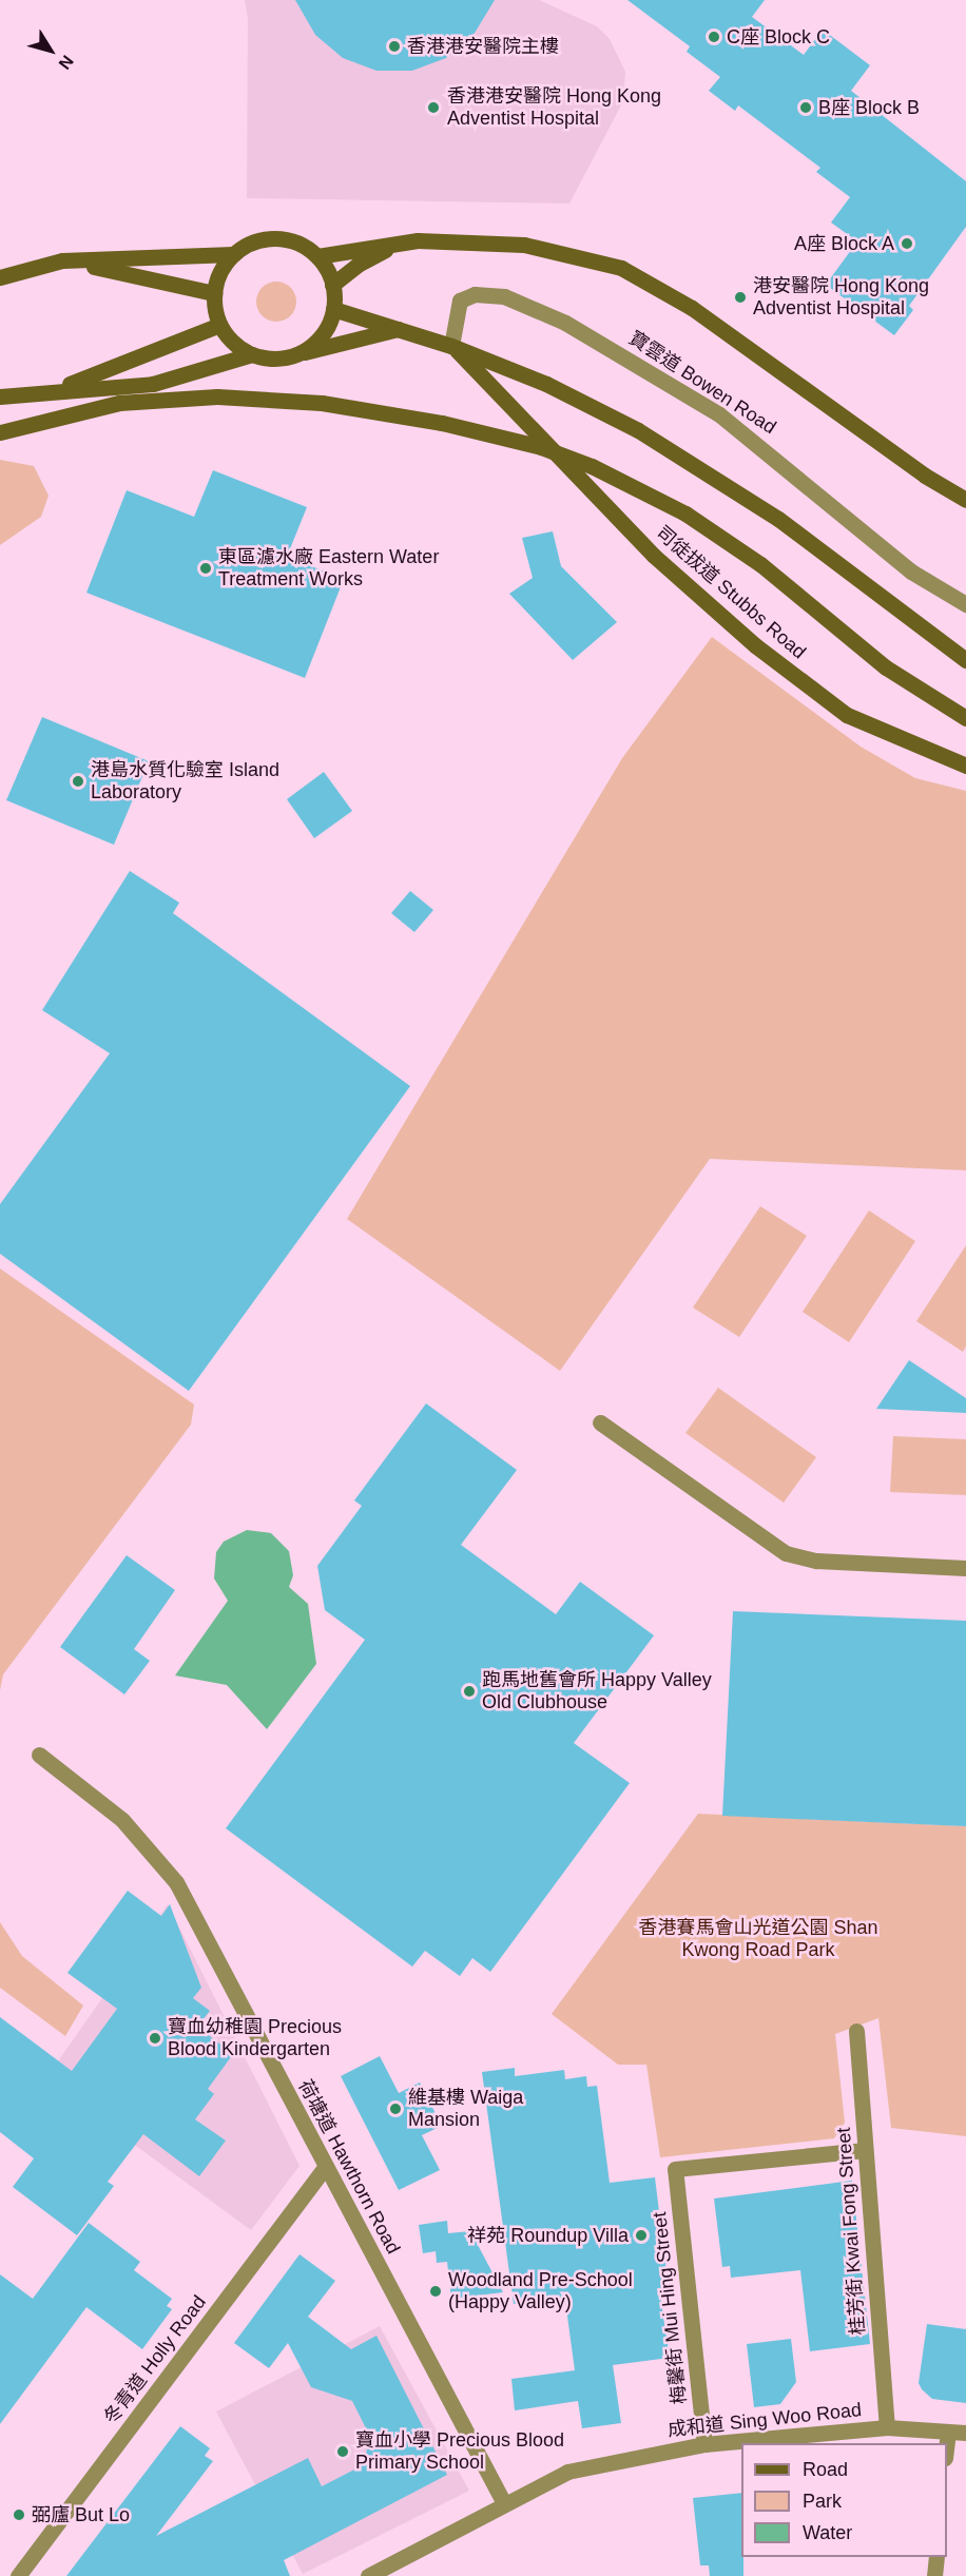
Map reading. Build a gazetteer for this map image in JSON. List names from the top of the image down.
{
  "streets": {
    "main road": ["司徒拔道 Stubbs Road"],
    "street": [
      "寶雲道 Bowen Road",
      "荷塘道 Hawthorn Road",
      "桂芳街 Kwai Fong Street",
      "梅馨街 Mui Hing Street",
      "冬青道 Holly Road",
      "成和道 Sing Woo Road"
    ]
  },
  "crossings": [
    ["寶雲道 Bowen Road", "司徒拔道 Stubbs Road"],
    ["荷塘道 Hawthorn Road", "冬青道 Holly Road"],
    ["荷塘道 Hawthorn Road", "成和道 Sing Woo Road"],
    ["桂芳街 Kwai Fong Street", "梅馨街 Mui Hing Street"],
    ["桂芳街 Kwai Fong Street", "成和道 Sing Woo Road"],
    ["梅馨街 Mui Hing Street", "成和道 Sing Woo Road"]
  ],
  "parks": ["香港賽馬會山光道公園 Shan Kwong Road Park"],
  "places": [
    "C座 Block C",
    "香港港安醫院主樓",
    "香港港安醫院 Hong Kong Adventist Hospital",
    "B座 Block B",
    "A座 Block A",
    "港安醫院 Hong Kong Adventist Hospital",
    "東區濾水廠 Eastern Water Treatment Works",
    "港島水質化驗室 Island Laboratory",
    "跑馬地舊會所 Happy Valley Old Clubhouse",
    "寶血幼稚園 Precious Blood Kindergarten",
    "維基樓 Waiga Mansion",
    "祥苑 Roundup Villa",
    "Woodland Pre-School (Happy Valley)",
    "寶血小學 Precious Blood Primary School",
    "弼廬 But Lo"
  ],
  "legend": ["Road", "Park", "Water"],
  "north": "bottom right"
}
